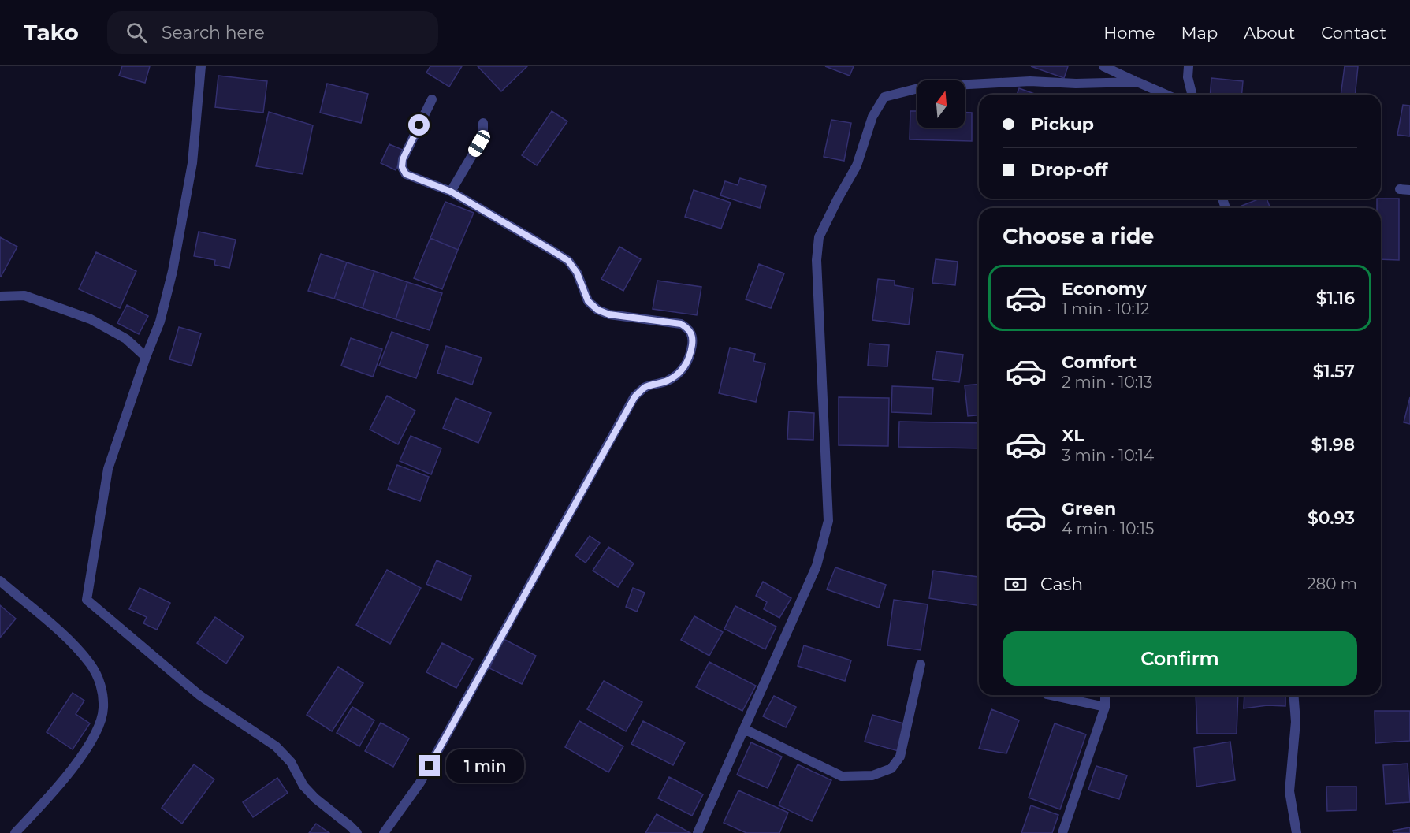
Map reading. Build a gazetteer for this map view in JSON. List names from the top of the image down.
{
  "north": "top",
  "page": {
    "header": "Tako",
    "search": "Search here",
    "nav": [
      "Home",
      "Map",
      "About",
      "Contact"
    ],
    "banner": ["Pickup", "Drop-off"],
    "heading": "Choose a ride",
    "list": [
      {
        "name": "Economy",
        "note": "1 min · 10:12",
        "value": "$1.16"
      },
      {
        "name": "Comfort",
        "note": "2 min · 10:13",
        "value": "$1.57"
      },
      {
        "name": "XL",
        "note": "3 min · 10:14",
        "value": "$1.98"
      },
      {
        "name": "Green",
        "note": "4 min · 10:15",
        "value": "$0.93"
      }
    ],
    "pay": ["Cash", "280 m"],
    "buttons": "Confirm",
    "bubble": "1 min"
  }
}
